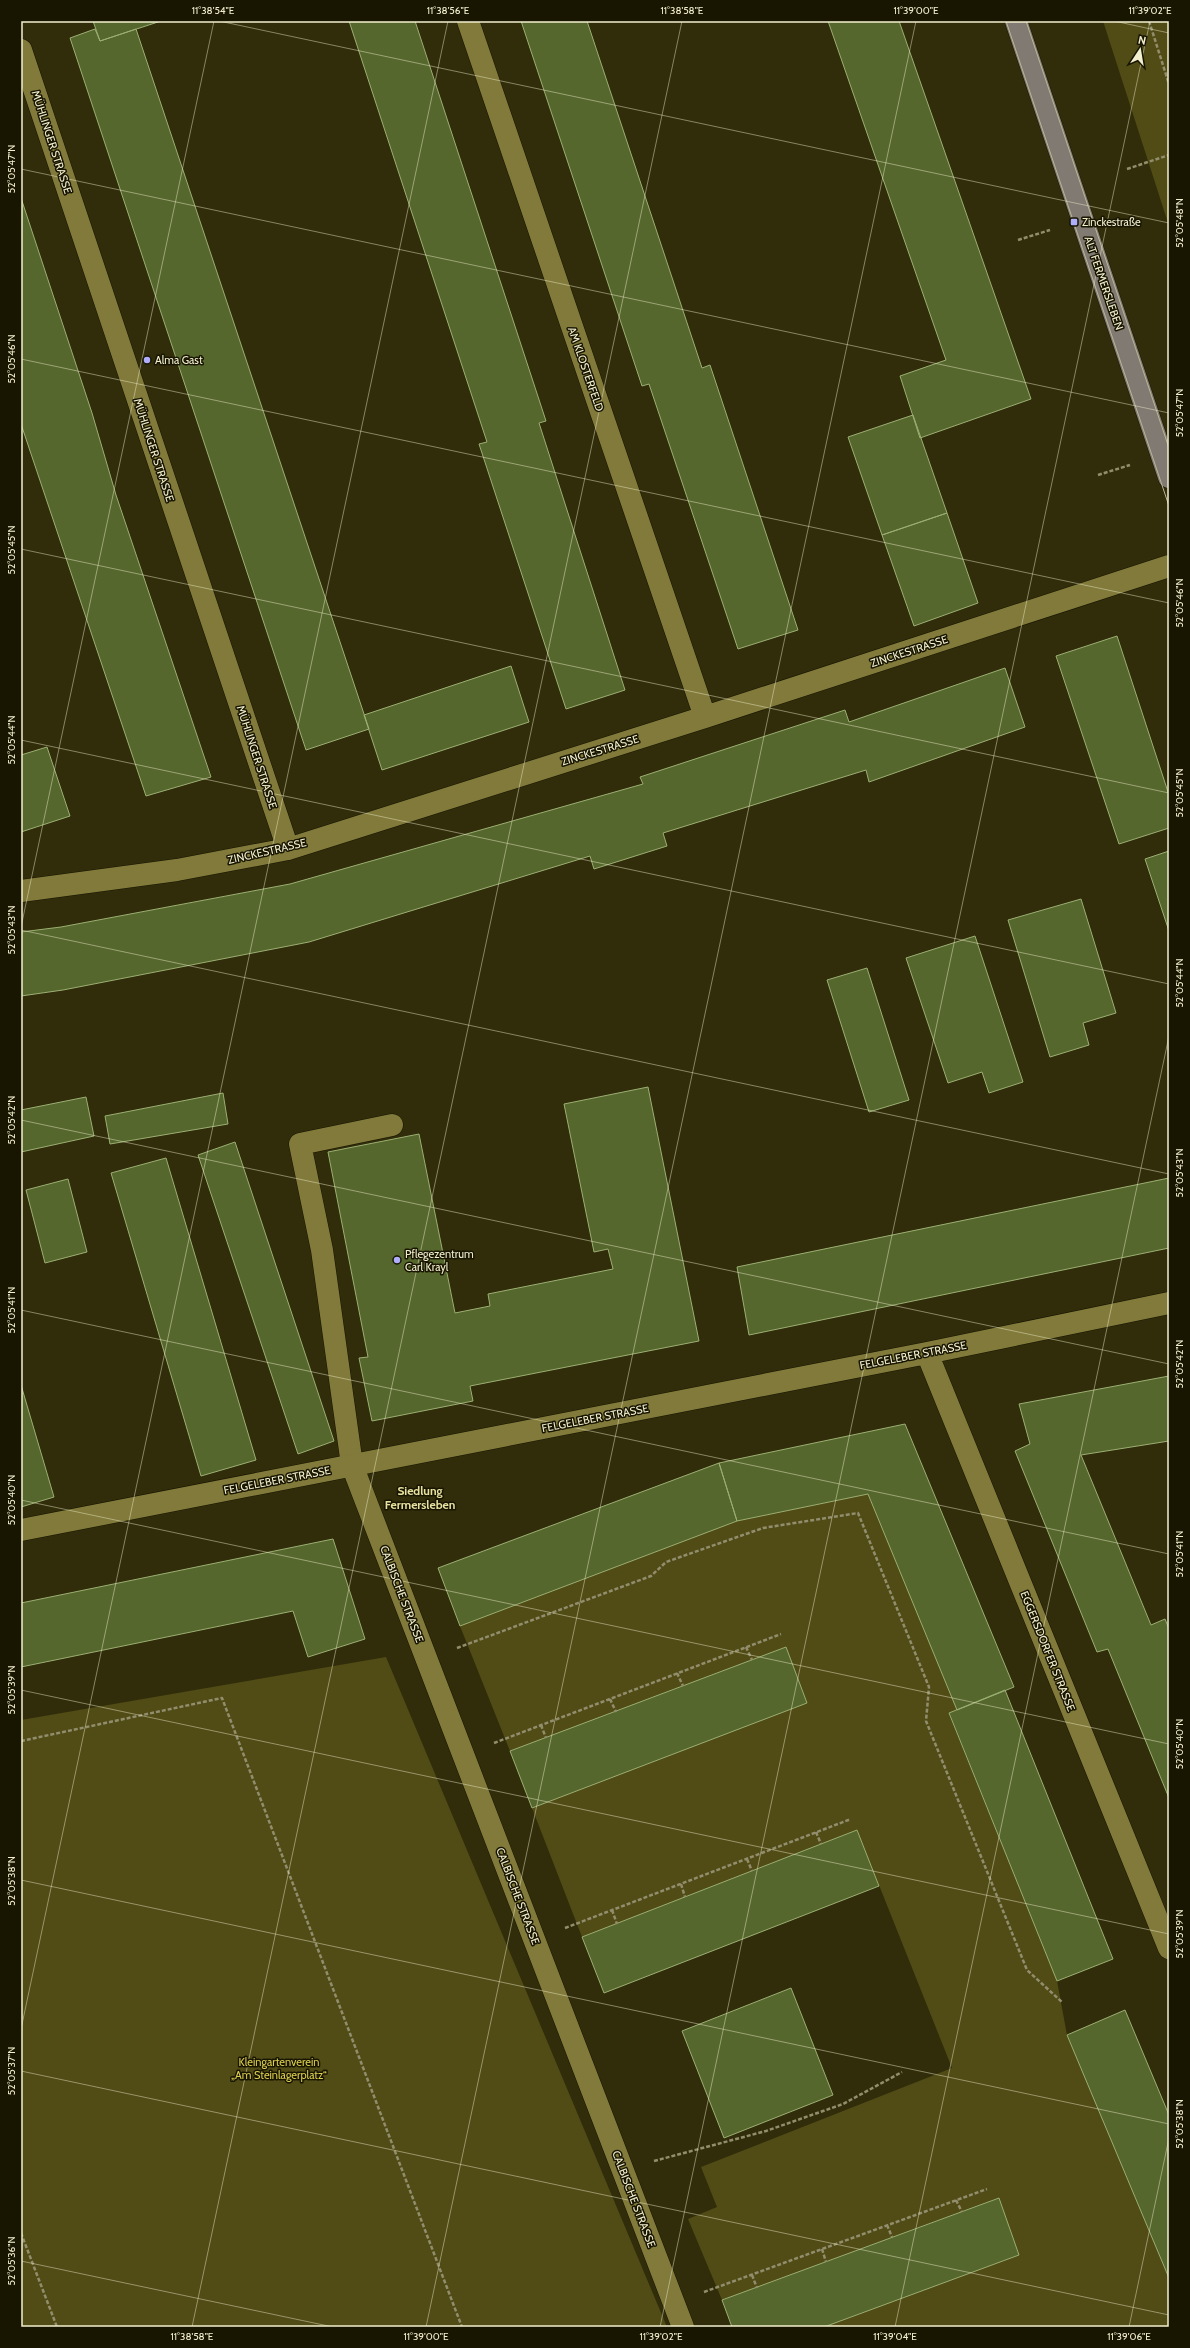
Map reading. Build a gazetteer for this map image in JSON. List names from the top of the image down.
{
  "streets": {
    "main road": ["ALT FERMERSLEBEN"],
    "street": [
      "MÜHLINGER STRASSE",
      "AM KLOSTERFELD",
      "ZINCKESTRASSE",
      "FELGELEBER STRASSE",
      "CALBISCHE STRASSE",
      "EGGERSDORFER STRASSE"
    ]
  },
  "crossings": [
    ["MÜHLINGER STRASSE", "ZINCKESTRASSE"],
    ["AM KLOSTERFELD", "ZINCKESTRASSE"],
    ["FELGELEBER STRASSE", "CALBISCHE STRASSE"],
    ["FELGELEBER STRASSE", "EGGERSDORFER STRASSE"]
  ],
  "districts": ["Siedlung Fermersleben"],
  "parks": ["Kleingartenverein „Am Steinlagerplatz“"],
  "places": {
    "transit": ["Zinckestraße"],
    "other": ["Alma Gast", "Pflegezentrum Carl Krayl"]
  },
  "north": "top",
  "coordinates": [
    "11°38'54\"E",
    "11°38'56\"E",
    "11°38'58\"E",
    "11°39'00\"E",
    "11°39'02\"E",
    "52°05'47\"N",
    "52°05'48\"N",
    "52°05'46\"N",
    "52°05'45\"N",
    "52°05'44\"N",
    "52°05'43\"N",
    "52°05'42\"N",
    "52°05'41\"N",
    "52°05'40\"N",
    "52°05'39\"N",
    "52°05'38\"N",
    "52°05'37\"N",
    "52°05'36\"N",
    "11°39'04\"E",
    "11°39'06\"E"
  ]
}
